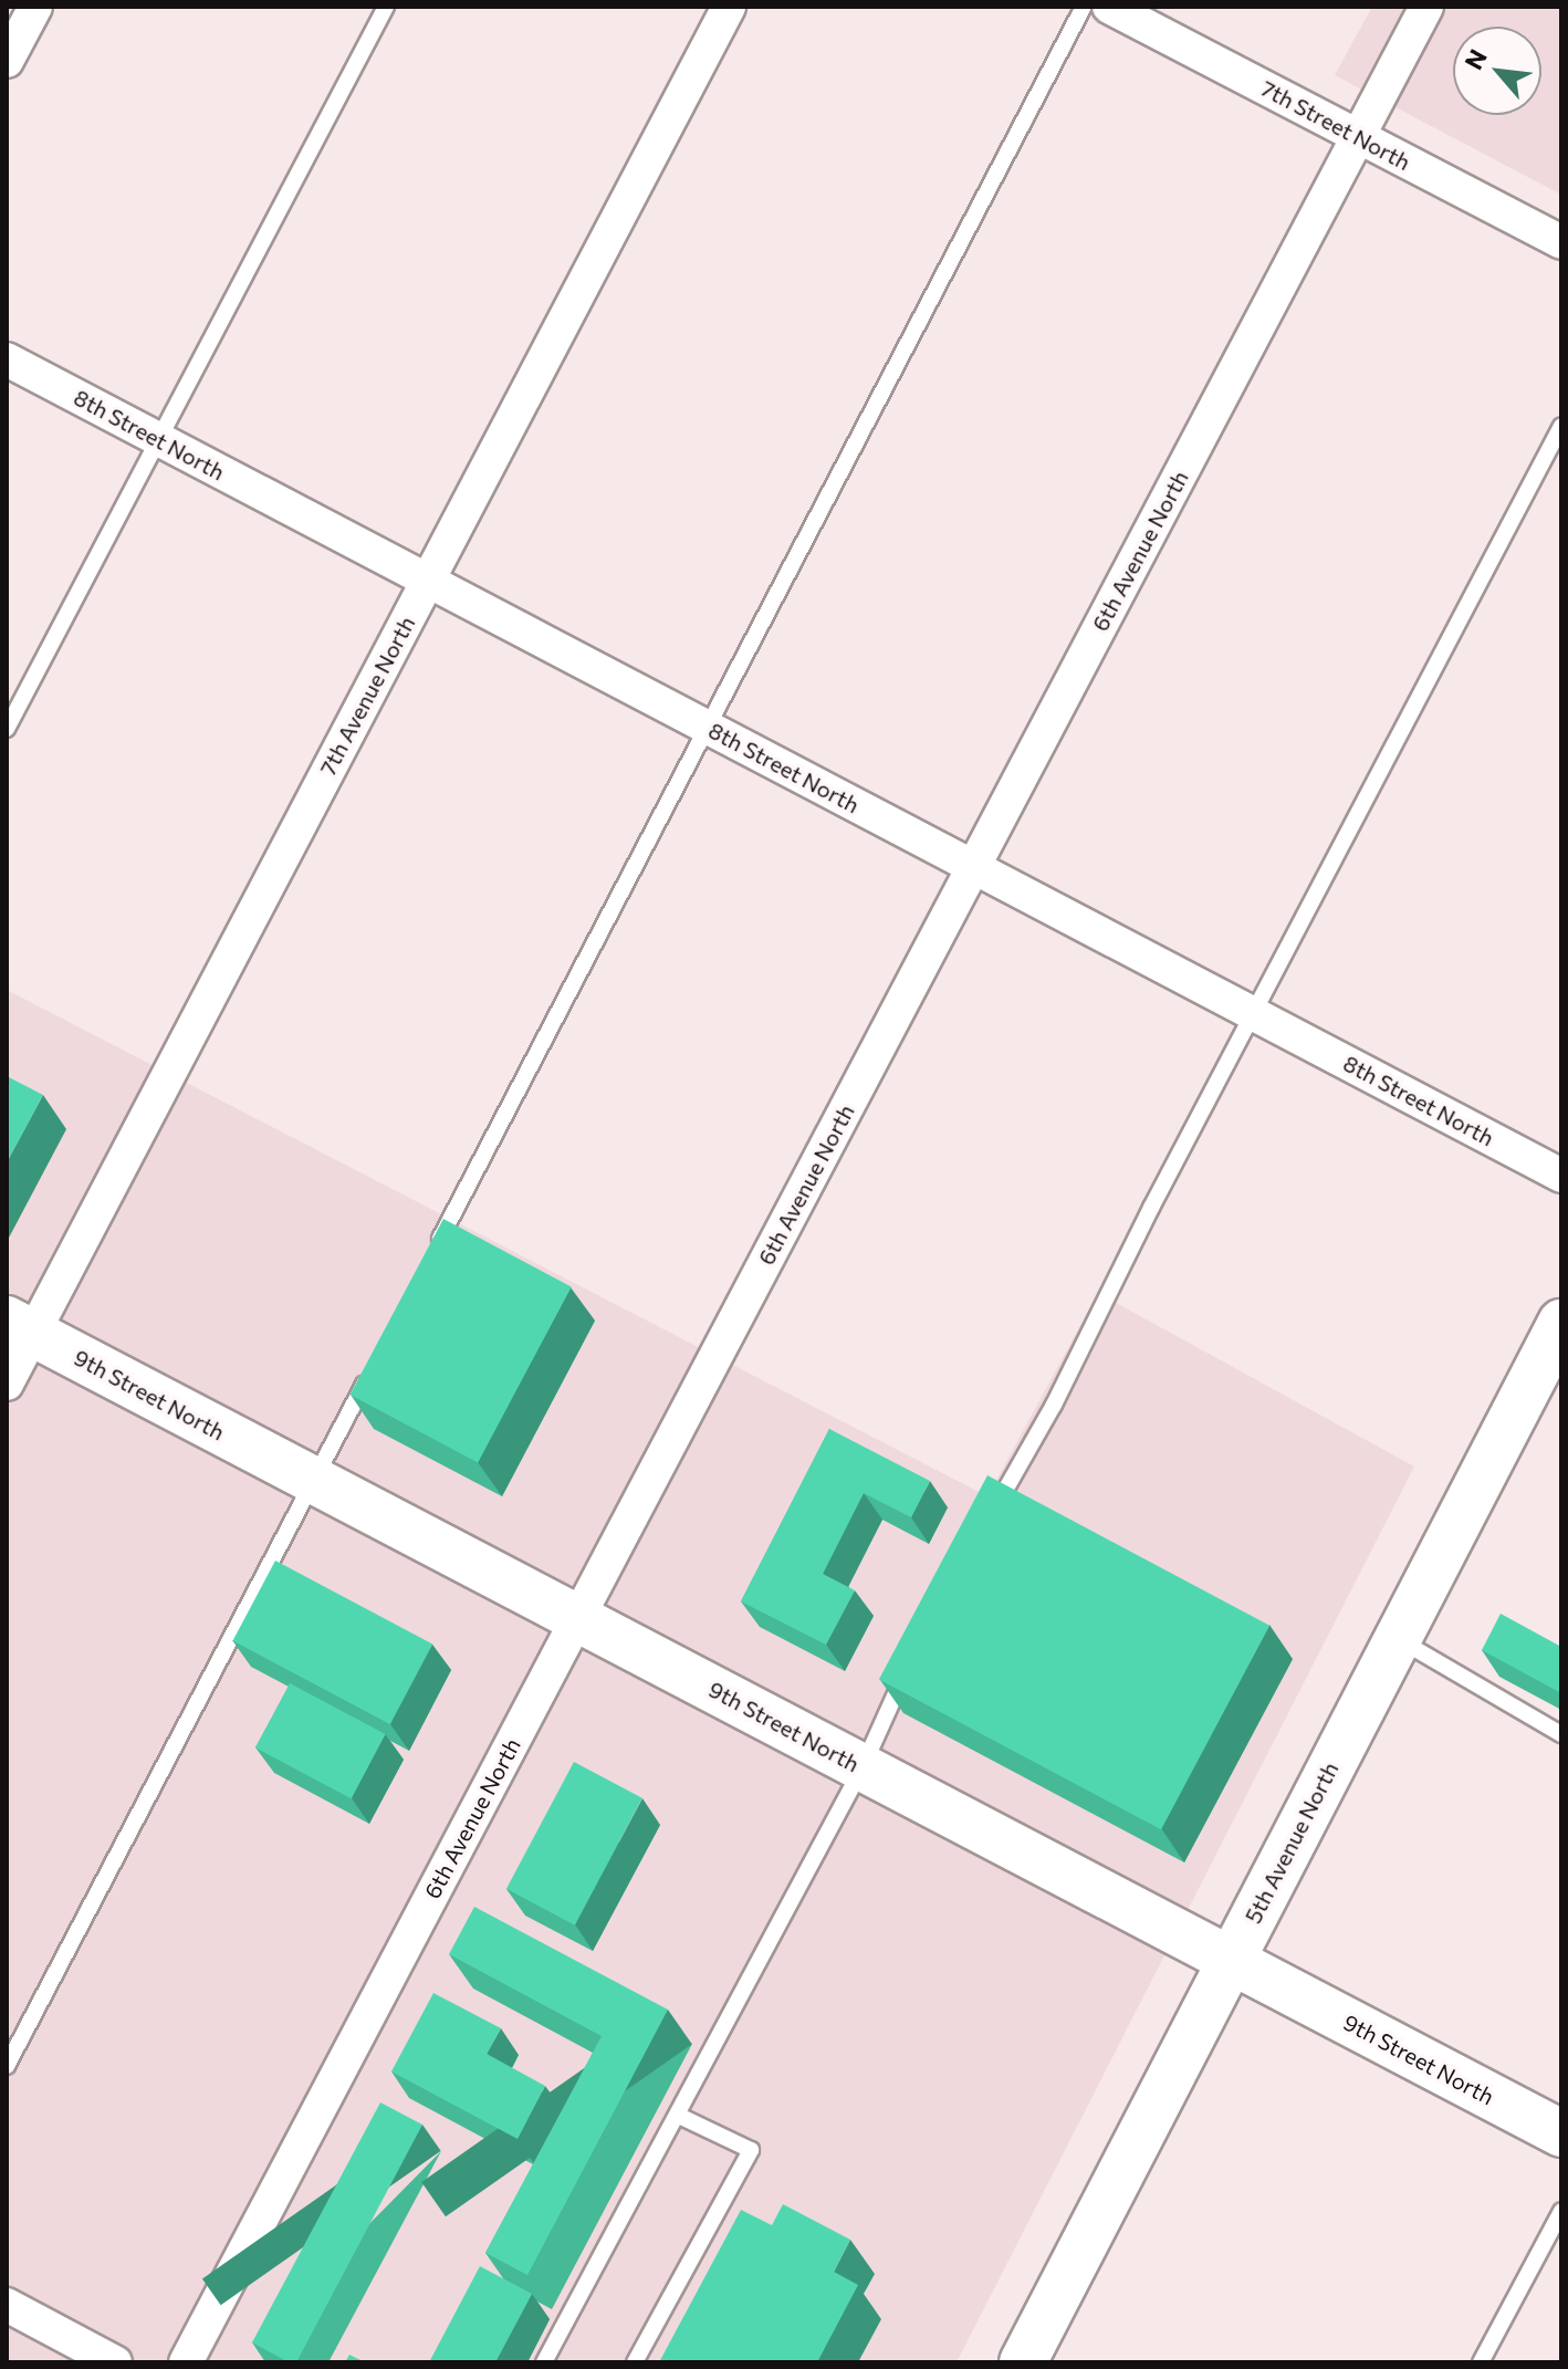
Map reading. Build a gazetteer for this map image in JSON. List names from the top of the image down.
{
  "streets": {
    "street": [
      "7th Street North",
      "8th Street North",
      "6th Avenue North",
      "7th Avenue North",
      "9th Street North",
      "5th Avenue North"
    ]
  },
  "crossings": [
    ["7th Street North", "6th Avenue North"],
    ["8th Street North", "6th Avenue North"],
    ["8th Street North", "7th Avenue North"],
    ["6th Avenue North", "9th Street North"],
    ["7th Avenue North", "9th Street North"],
    ["9th Street North", "5th Avenue North"]
  ],
  "north": "top left"
}
